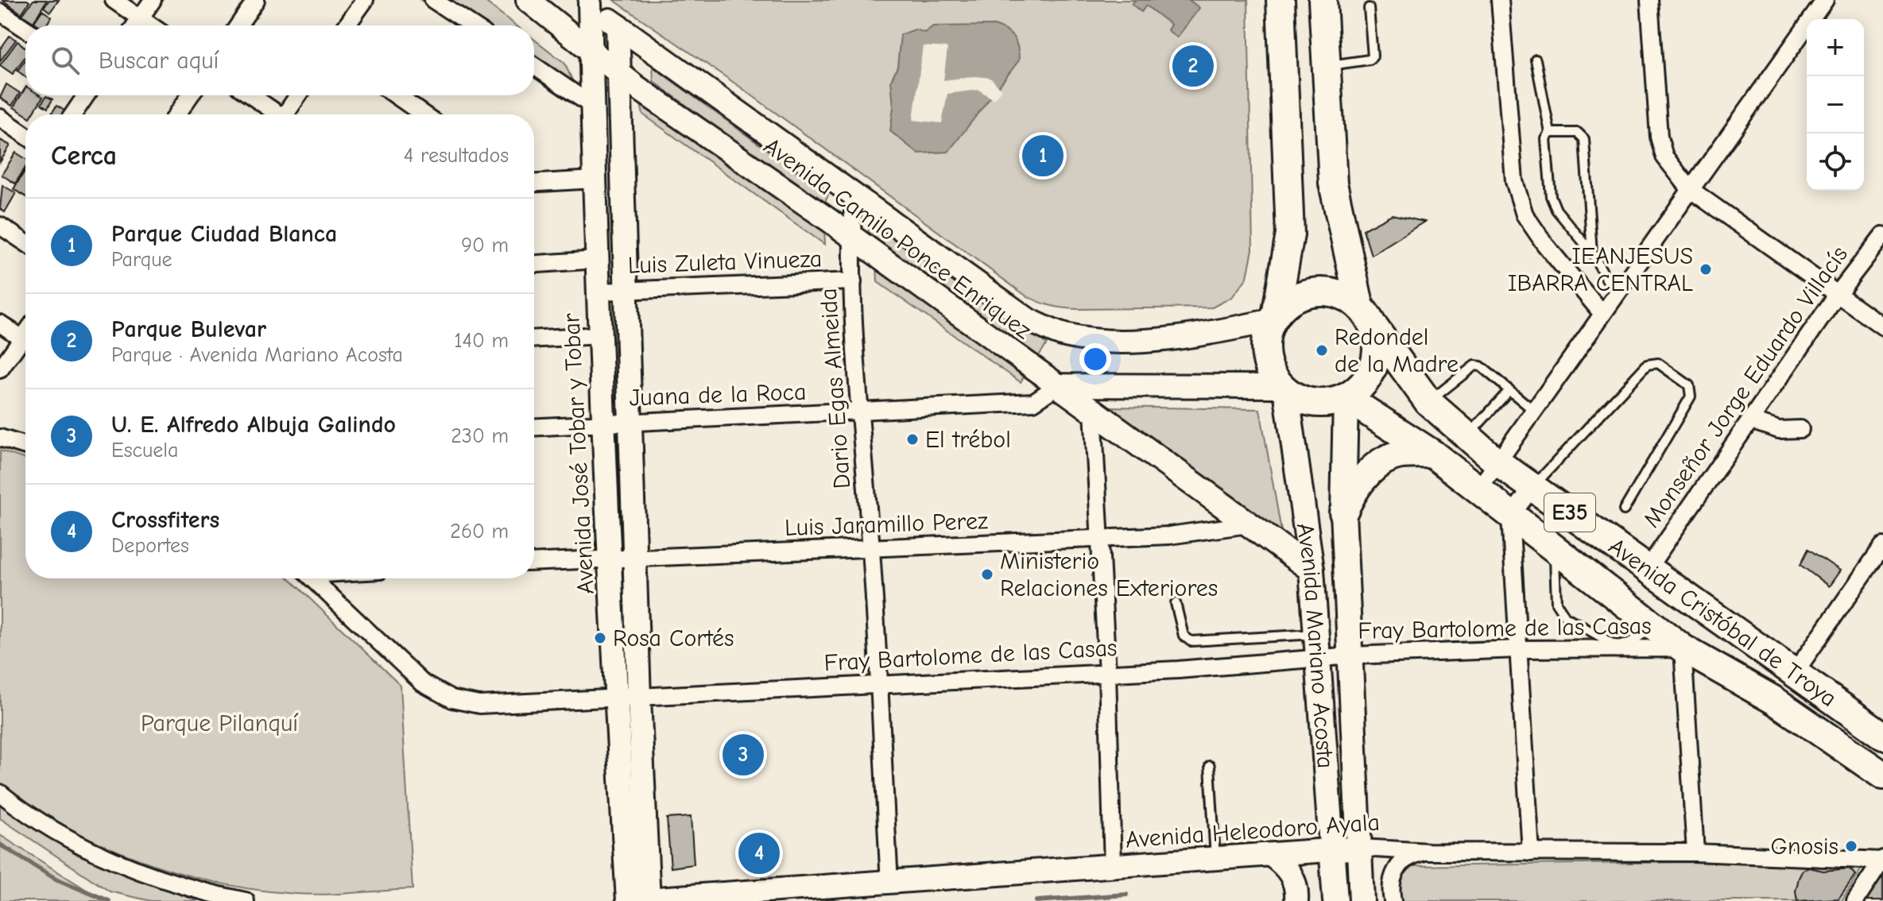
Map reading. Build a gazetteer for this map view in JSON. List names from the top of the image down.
{
  "streets": {
    "highway": ["E35", "Avenida Cristóbal de Troya"],
    "main road": [
      "Avenida Camilo Ponce Enriquez",
      "Avenida José Tobar y Tobar",
      "Avenida Mariano Acosta",
      "Avenida Heleodoro Ayala"
    ],
    "street": [
      "Luis Zuleta Vinueza",
      "Monseñor Jorge Eduardo Villacís",
      "Dario Egas Almeida",
      "Juana de la Roca",
      "Luis Jaramillo Perez",
      "Fray Bartolome de las Casas"
    ]
  },
  "crossings": [
    ["Avenida Camilo Ponce Enriquez", "Dario Egas Almeida"],
    ["Avenida Camilo Ponce Enriquez", "Juana de la Roca"],
    ["Avenida Camilo Ponce Enriquez", "Avenida José Tobar y Tobar"],
    ["Avenida Camilo Ponce Enriquez", "E35"],
    ["Avenida Camilo Ponce Enriquez", "Avenida Cristóbal de Troya"],
    ["Avenida Camilo Ponce Enriquez", "Avenida Mariano Acosta"],
    ["Luis Zuleta Vinueza", "Dario Egas Almeida"],
    ["Luis Zuleta Vinueza", "Avenida José Tobar y Tobar"],
    ["Monseñor Jorge Eduardo Villacís", "Avenida Cristóbal de Troya"],
    ["Dario Egas Almeida", "Juana de la Roca"],
    ["Dario Egas Almeida", "Luis Jaramillo Perez"],
    ["Dario Egas Almeida", "Fray Bartolome de las Casas"],
    ["Dario Egas Almeida", "Avenida Heleodoro Ayala"],
    ["Juana de la Roca", "Avenida José Tobar y Tobar"],
    ["Avenida José Tobar y Tobar", "Luis Jaramillo Perez"],
    ["Avenida José Tobar y Tobar", "Fray Bartolome de las Casas"],
    ["Avenida José Tobar y Tobar", "Avenida Heleodoro Ayala"],
    ["E35", "Avenida Cristóbal de Troya"],
    ["E35", "Avenida Mariano Acosta"],
    ["Avenida Cristóbal de Troya", "Fray Bartolome de las Casas"],
    ["Avenida Cristóbal de Troya", "Avenida Mariano Acosta"],
    ["Fray Bartolome de las Casas", "Avenida Mariano Acosta"],
    ["Avenida Mariano Acosta", "Avenida Heleodoro Ayala"]
  ],
  "parks": ["Parque Pilanquí"],
  "places": [
    "IEANJESUS IBARRA CENTRAL",
    "Redondel de la Madre",
    "El trébol",
    "Ministerio Relaciones Exteriores",
    "Rosa Cortés",
    "Gnosis"
  ],
  "page": {
    "map_buttons": ["+", "−"],
    "search": "Buscar aquí",
    "pins": [
      "2",
      "1",
      "3",
      "4"
    ],
    "heading": ["Cerca", "4 resultados"],
    "list": [
      {
        "mark": "1",
        "name": "Parque Ciudad Blanca",
        "note": "Parque",
        "value": "90 m"
      },
      {
        "mark": "2",
        "name": "Parque Bulevar",
        "note": "Parque · Avenida Mariano Acosta",
        "value": "140 m"
      },
      {
        "mark": "3",
        "name": "U. E. Alfredo Albuja Galindo",
        "note": "Escuela",
        "value": "230 m"
      },
      {
        "mark": "4",
        "name": "Crossfiters",
        "note": "Deportes",
        "value": "260 m"
      }
    ]
  }
}
